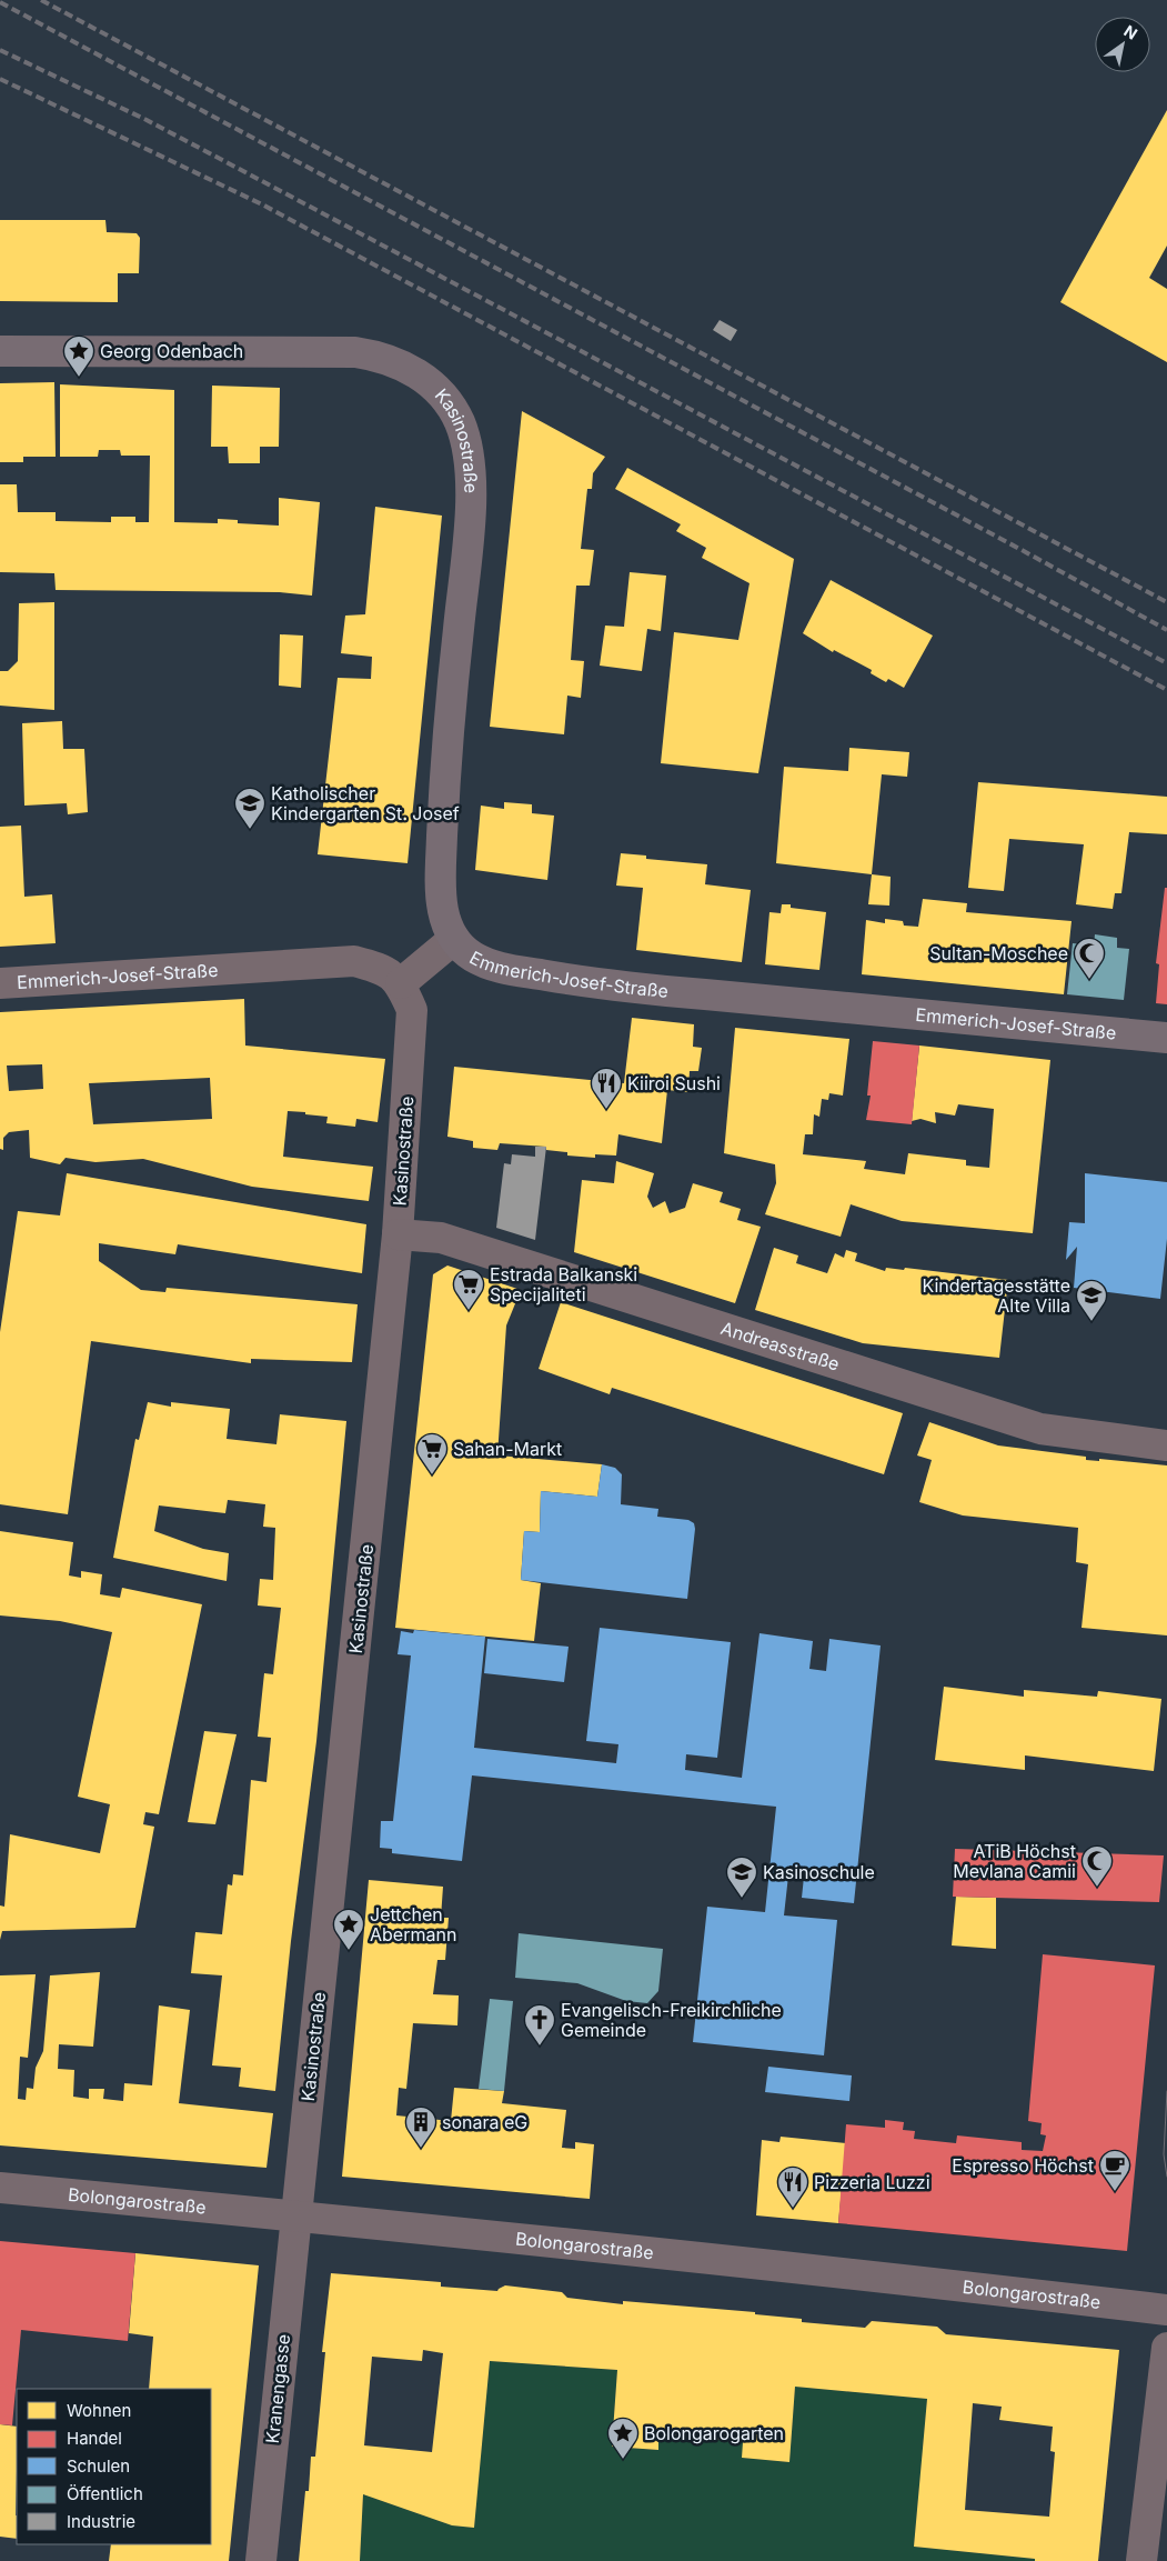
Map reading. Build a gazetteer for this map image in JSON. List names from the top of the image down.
{
  "streets": {
    "main road": ["Kasinostraße", "Emmerich-Josef-Straße"],
    "street": ["Andreasstraße", "Bolongarostraße", "Kranengasse"]
  },
  "crossings": [
    ["Kasinostraße", "Emmerich-Josef-Straße"],
    ["Kasinostraße", "Andreasstraße"],
    ["Kasinostraße", "Bolongarostraße"],
    ["Kasinostraße", "Kranengasse"],
    ["Bolongarostraße", "Kranengasse"]
  ],
  "places": {
    "place": ["Georg Odenbach", "Jettchen Abermann", "Bolongarogarten"],
    "school or university": ["Katholischer Kindergarten St. Josef", "Kindertagesstätte Alte Villa", "Kasinoschule"],
    "mosque": ["Sultan-Moschee", "ATiB Höchst Mevlana Camii"],
    "restaurant": ["Kiiroi Sushi", "Pizzeria Luzzi"],
    "supermarket": ["Estrada Balkanski Specijaliteti", "Sahan-Markt"],
    "church": ["Evangelisch-Freikirchliche Gemeinde"],
    "building": ["sonara eG"],
    "cafe": ["Espresso Höchst"]
  },
  "legend": [
    "Wohnen",
    "Handel",
    "Schulen",
    "Öffentlich",
    "Industrie"
  ],
  "north": "top right"
}
